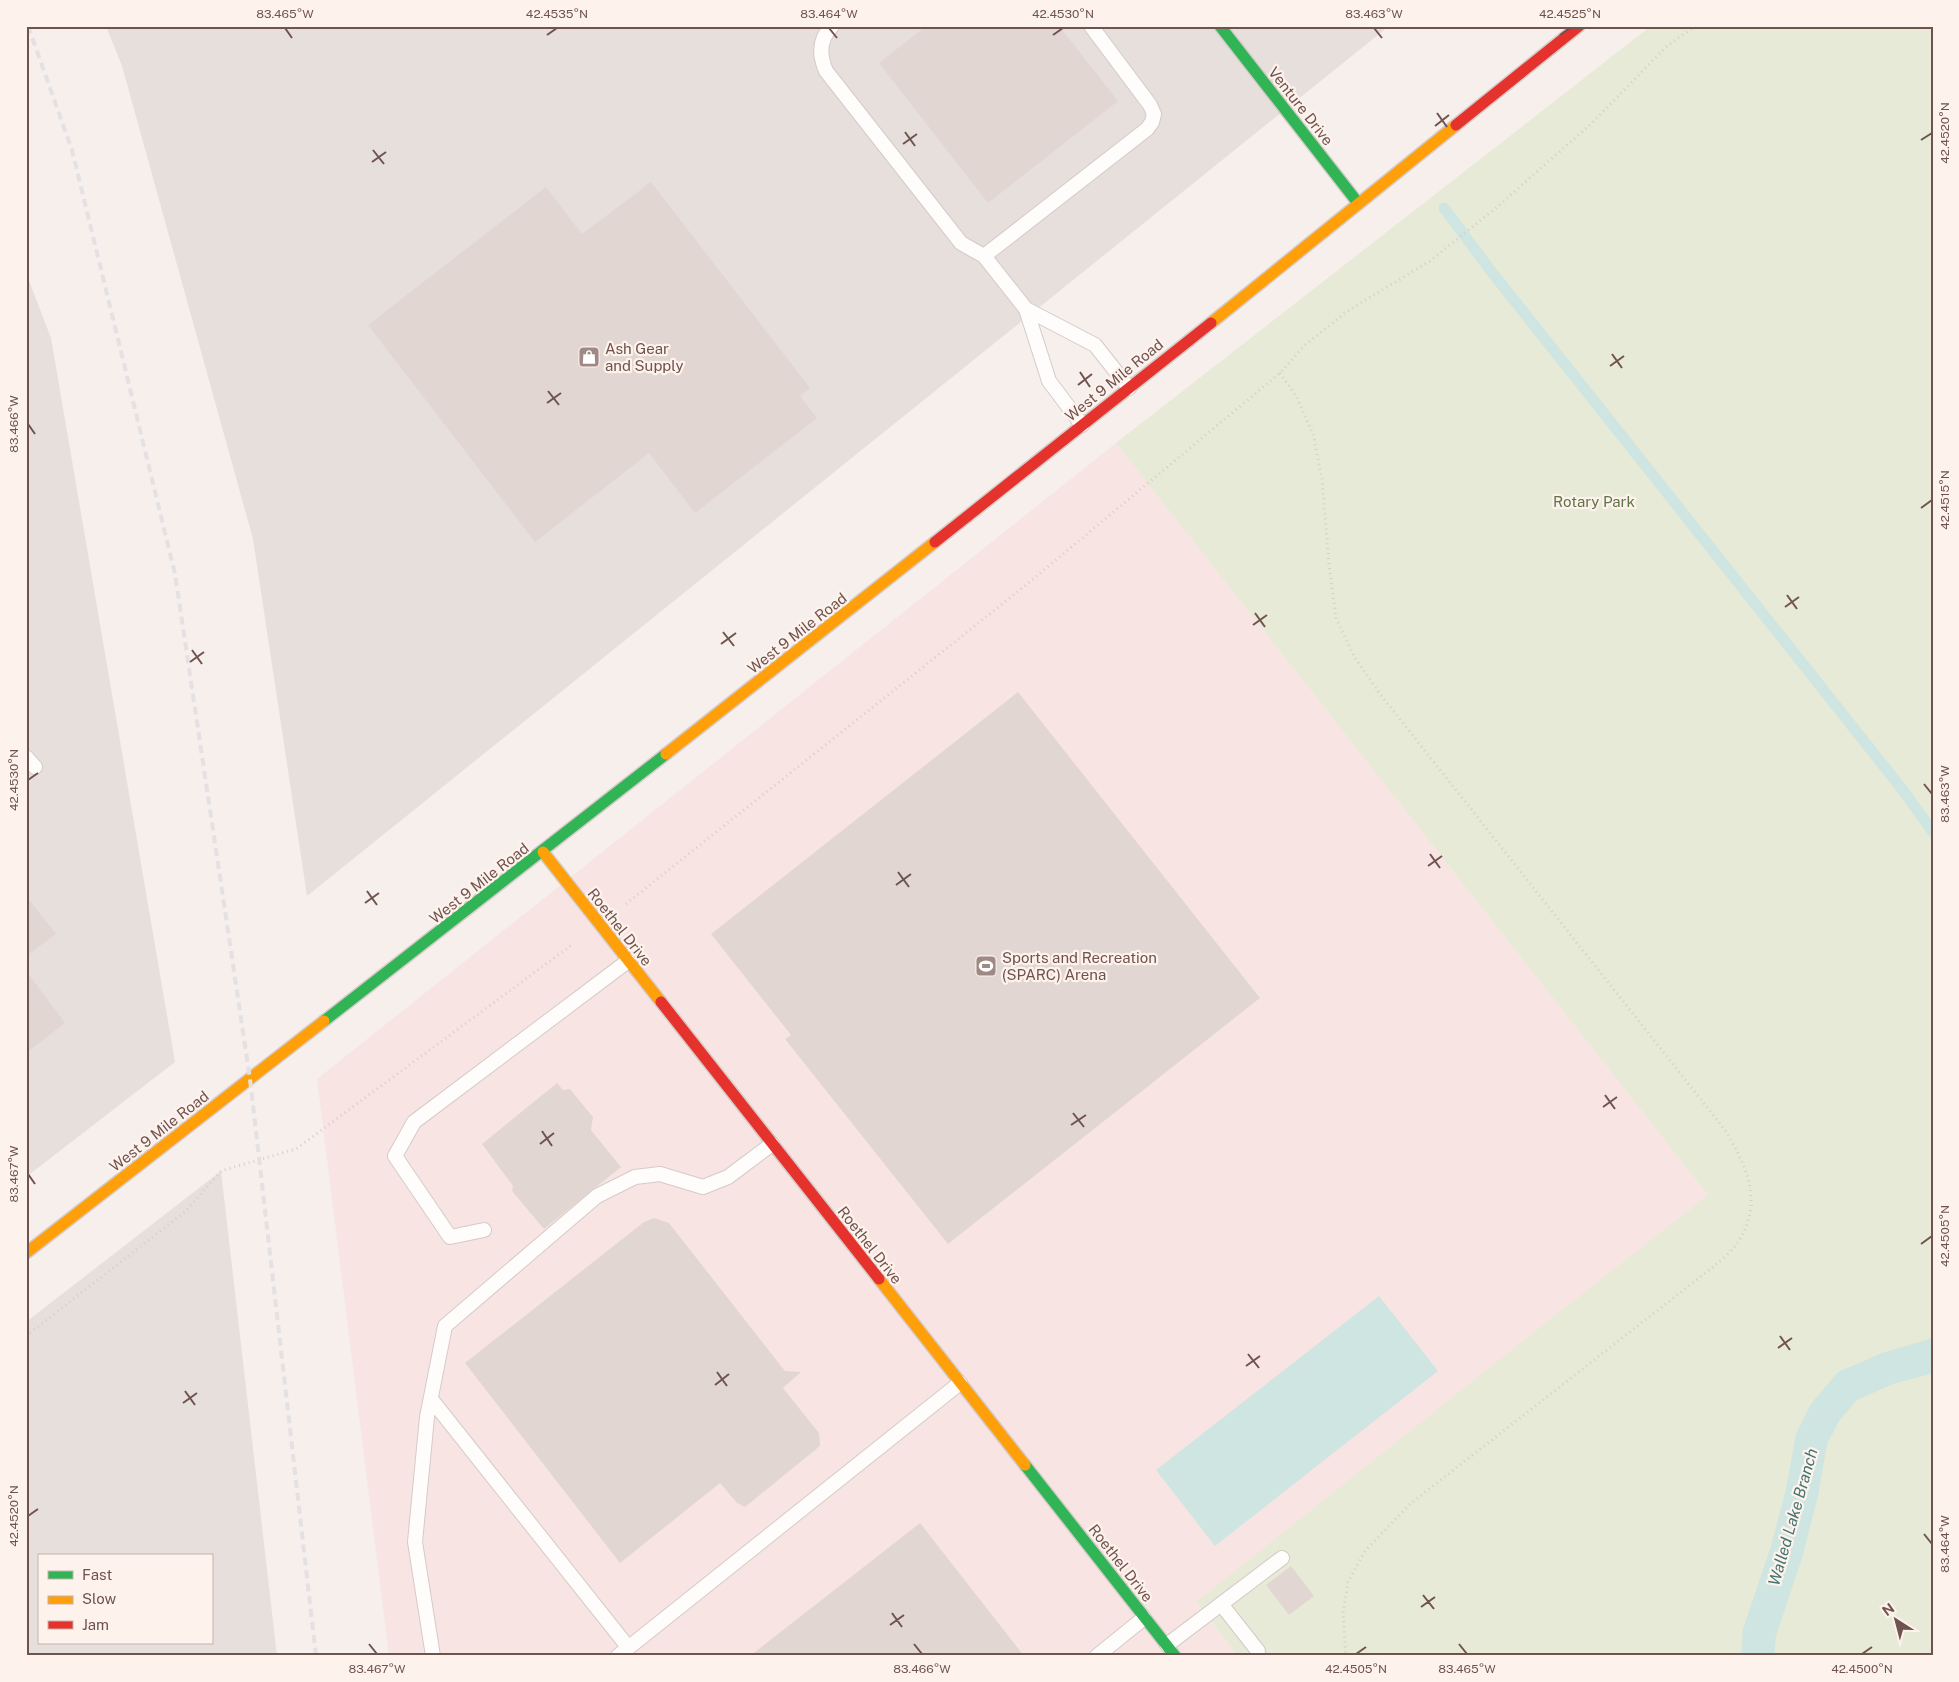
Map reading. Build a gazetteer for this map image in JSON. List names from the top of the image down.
{
  "streets": {
    "street": ["Venture Drive", "West 9 Mile Road", "Roethel Drive"]
  },
  "crossings": [
    ["Venture Drive", "West 9 Mile Road"],
    ["West 9 Mile Road", "Roethel Drive"]
  ],
  "water": ["Walled Lake Branch"],
  "parks": ["Rotary Park"],
  "places": {
    "shop": ["Ash Gear and Supply"],
    "sports": ["Sports and Recreation (SPARC) Arena"]
  },
  "legend": ["Fast", "Slow", "Jam"],
  "north": "top left",
  "coordinates": [
    "83.465°W",
    "42.4535°N",
    "83.464°W",
    "42.4530°N",
    "83.463°W",
    "42.4525°N",
    "42.4520°N",
    "83.466°W",
    "42.4515°N",
    "83.467°W",
    "42.4505°N",
    "42.4500°N"
  ]
}
